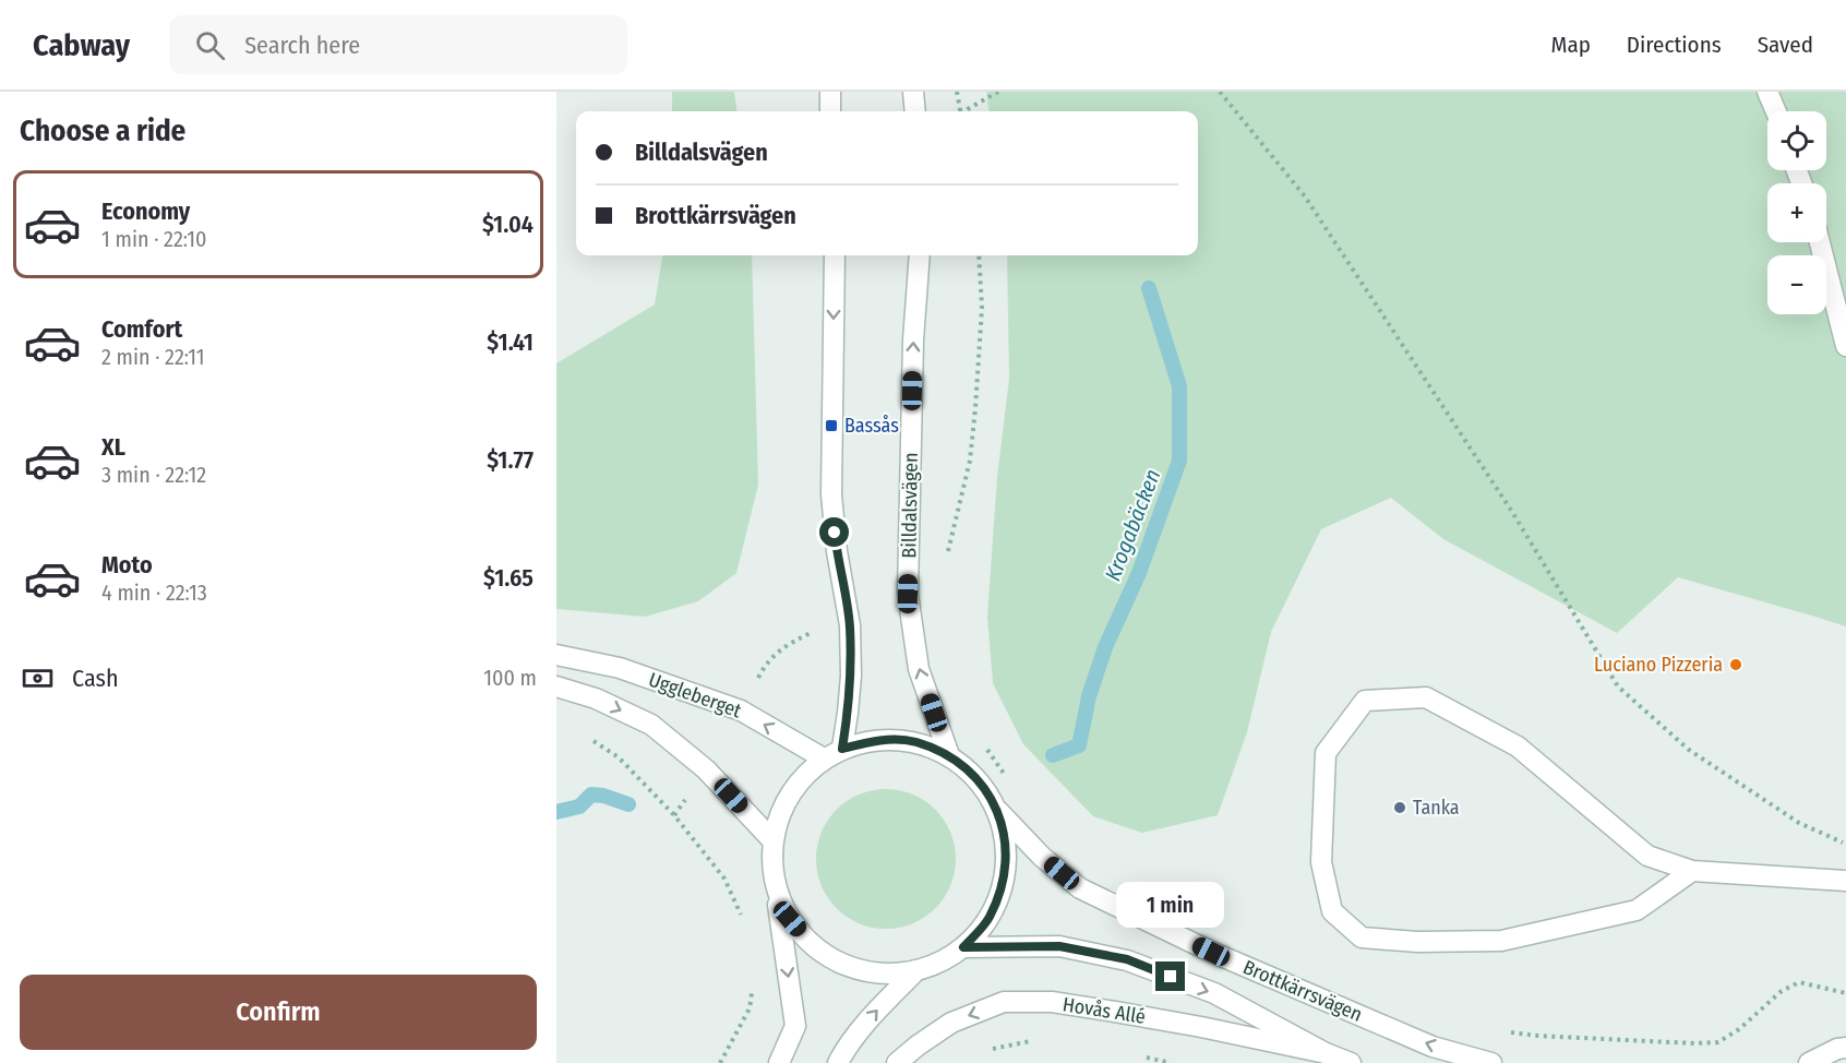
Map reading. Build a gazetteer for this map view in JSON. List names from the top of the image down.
{
  "streets": {
    "street": [
      "Billdalsvägen",
      "Uggleberget",
      "Brottkärrsvägen",
      "Hovås Allé"
    ]
  },
  "crossings": [
    ["Brottkärrsvägen", "Hovås Allé"]
  ],
  "one_way": ["Hovås Allé"],
  "water": ["Krogabäcken"],
  "places": {
    "transit": ["Bassås"],
    "other": ["Luciano Pizzeria", "Tanka"]
  },
  "page": {
    "header": "Cabway",
    "search": "Search here",
    "nav": ["Map", "Directions", "Saved"],
    "heading": "Choose a ride",
    "map_buttons": ["+", "−"],
    "banner": ["Billdalsvägen", "Brottkärrsvägen"],
    "list": [
      {
        "name": "Economy",
        "note": "1 min · 22:10",
        "value": "$1.04"
      },
      {
        "name": "Comfort",
        "note": "2 min · 22:11",
        "value": "$1.41"
      },
      {
        "name": "XL",
        "note": "3 min · 22:12",
        "value": "$1.77"
      },
      {
        "name": "Moto",
        "note": "4 min · 22:13",
        "value": "$1.65"
      }
    ],
    "pay": ["Cash", "100 m"],
    "bubble": "1 min",
    "buttons": "Confirm"
  }
}
